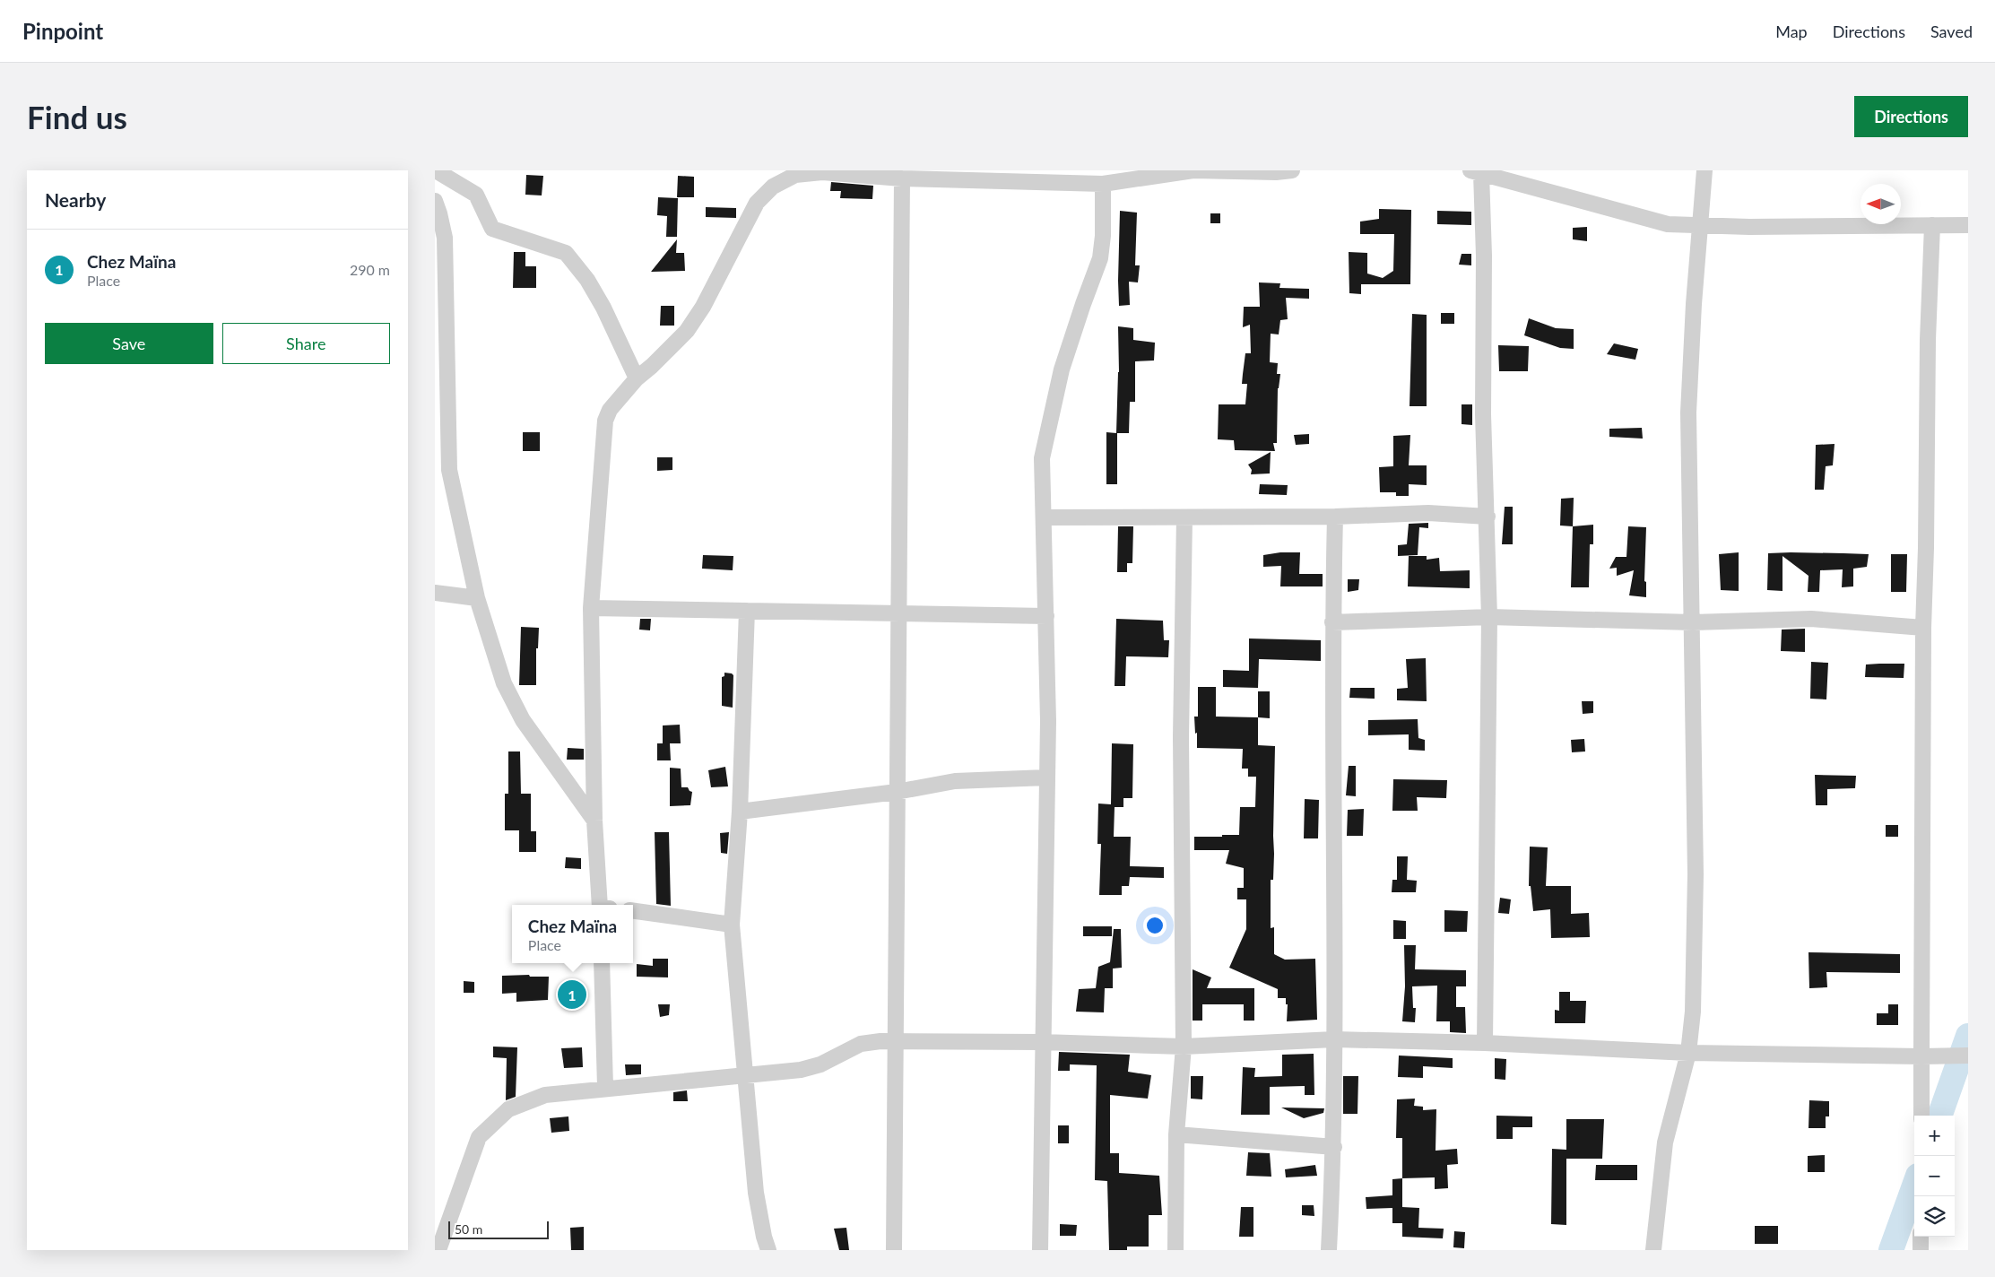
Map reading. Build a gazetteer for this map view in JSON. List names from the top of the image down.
{
  "scale_bar": "50 m",
  "north": "left",
  "page": {
    "header": "Pinpoint",
    "nav": ["Map", "Directions", "Saved"],
    "buttons": [
      "Directions",
      ["Save", "Share"]
    ],
    "title": "Find us",
    "heading": "Nearby",
    "list": [
      {
        "mark": "1",
        "name": "Chez Maïna",
        "note": "Place",
        "value": "290 m"
      }
    ],
    "popup": ["Chez Maïna", "Place"],
    "pins": "1",
    "map_buttons": ["+", "−"],
    "scale": "50 m"
  }
}
